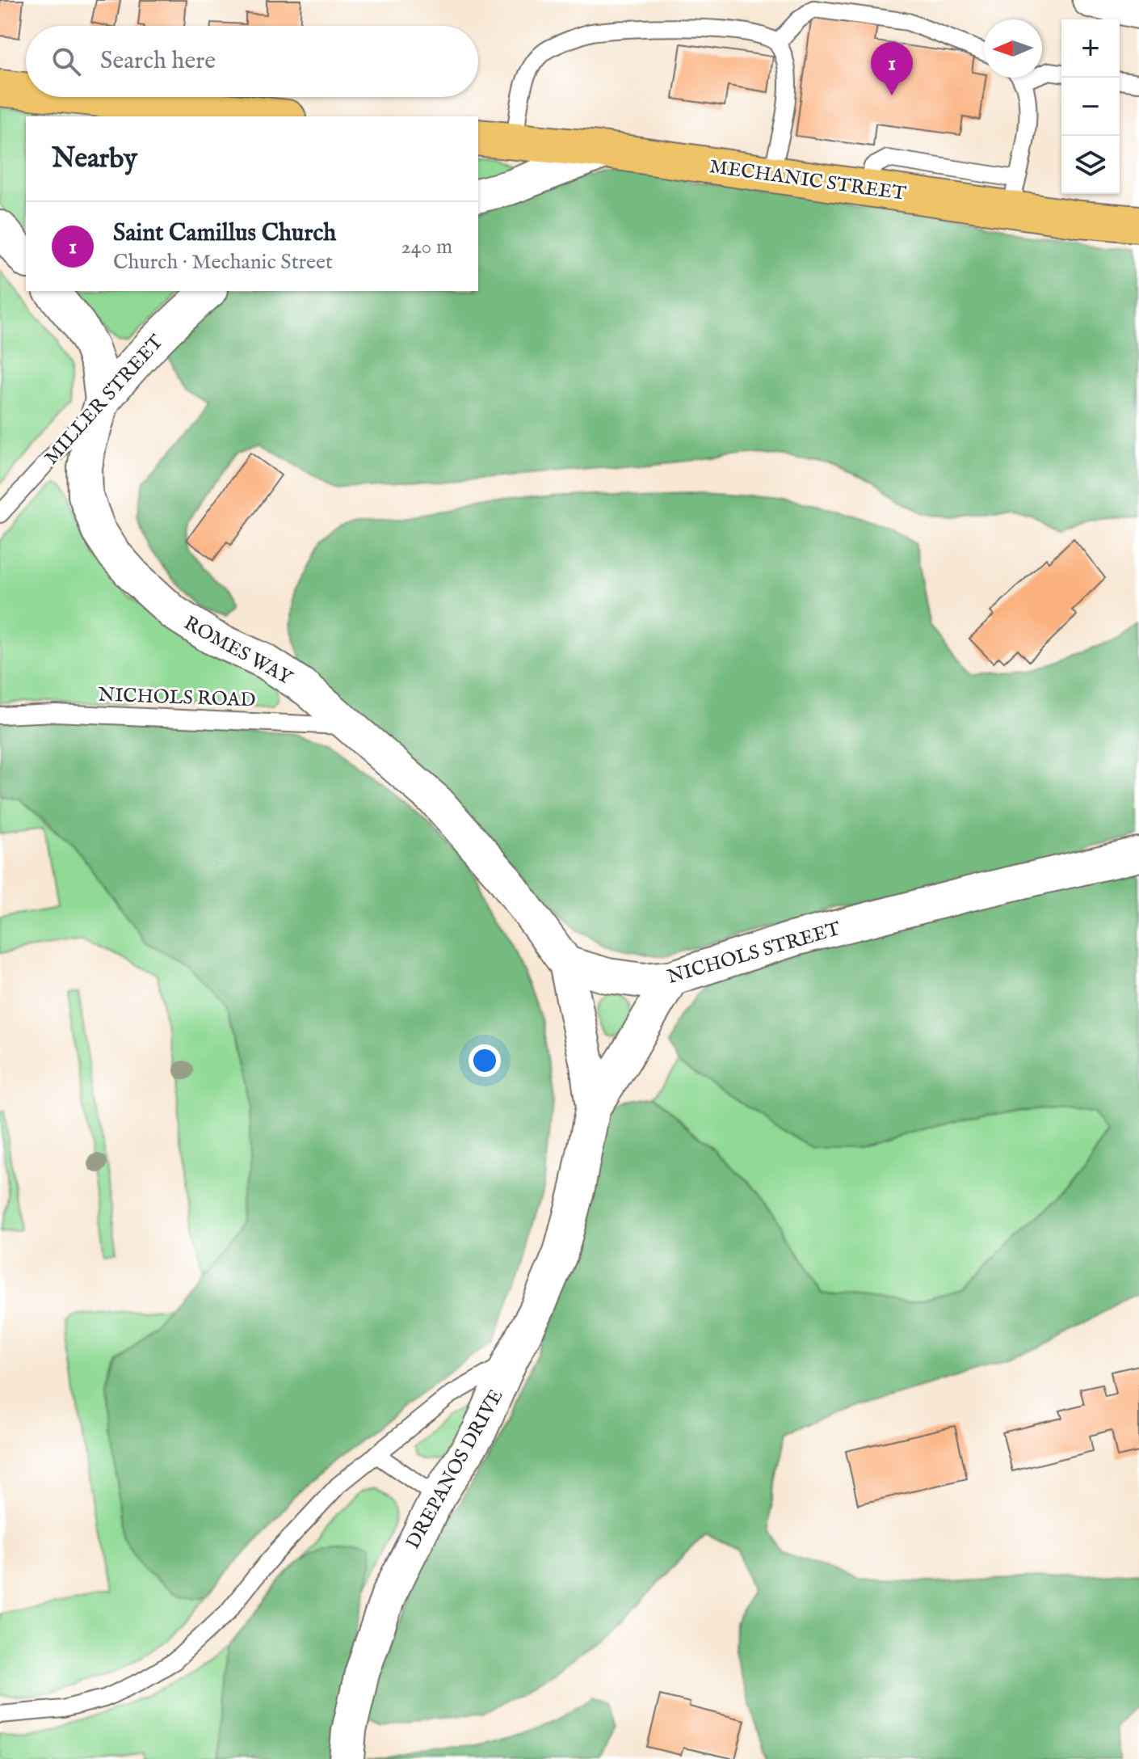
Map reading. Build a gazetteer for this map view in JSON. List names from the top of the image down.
{
  "streets": {
    "main road": ["MECHANIC STREET"],
    "street": [
      "MILLER STREET",
      "ROMES WAY",
      "NICHOLS STREET",
      "DREPANOS DRIVE"
    ],
    "lane": ["NICHOLS ROAD"]
  },
  "crossings": [
    ["MILLER STREET", "ROMES WAY"],
    ["ROMES WAY", "NICHOLS ROAD"],
    ["NICHOLS STREET", "DREPANOS DRIVE"]
  ],
  "north": "left",
  "page": {
    "map_buttons": ["+", "−"],
    "search": "Search here",
    "pins": "1",
    "heading": "Nearby",
    "list": [
      {
        "mark": "1",
        "name": "Saint Camillus Church",
        "note": "Church · Mechanic Street",
        "value": "240 m"
      }
    ]
  }
}
